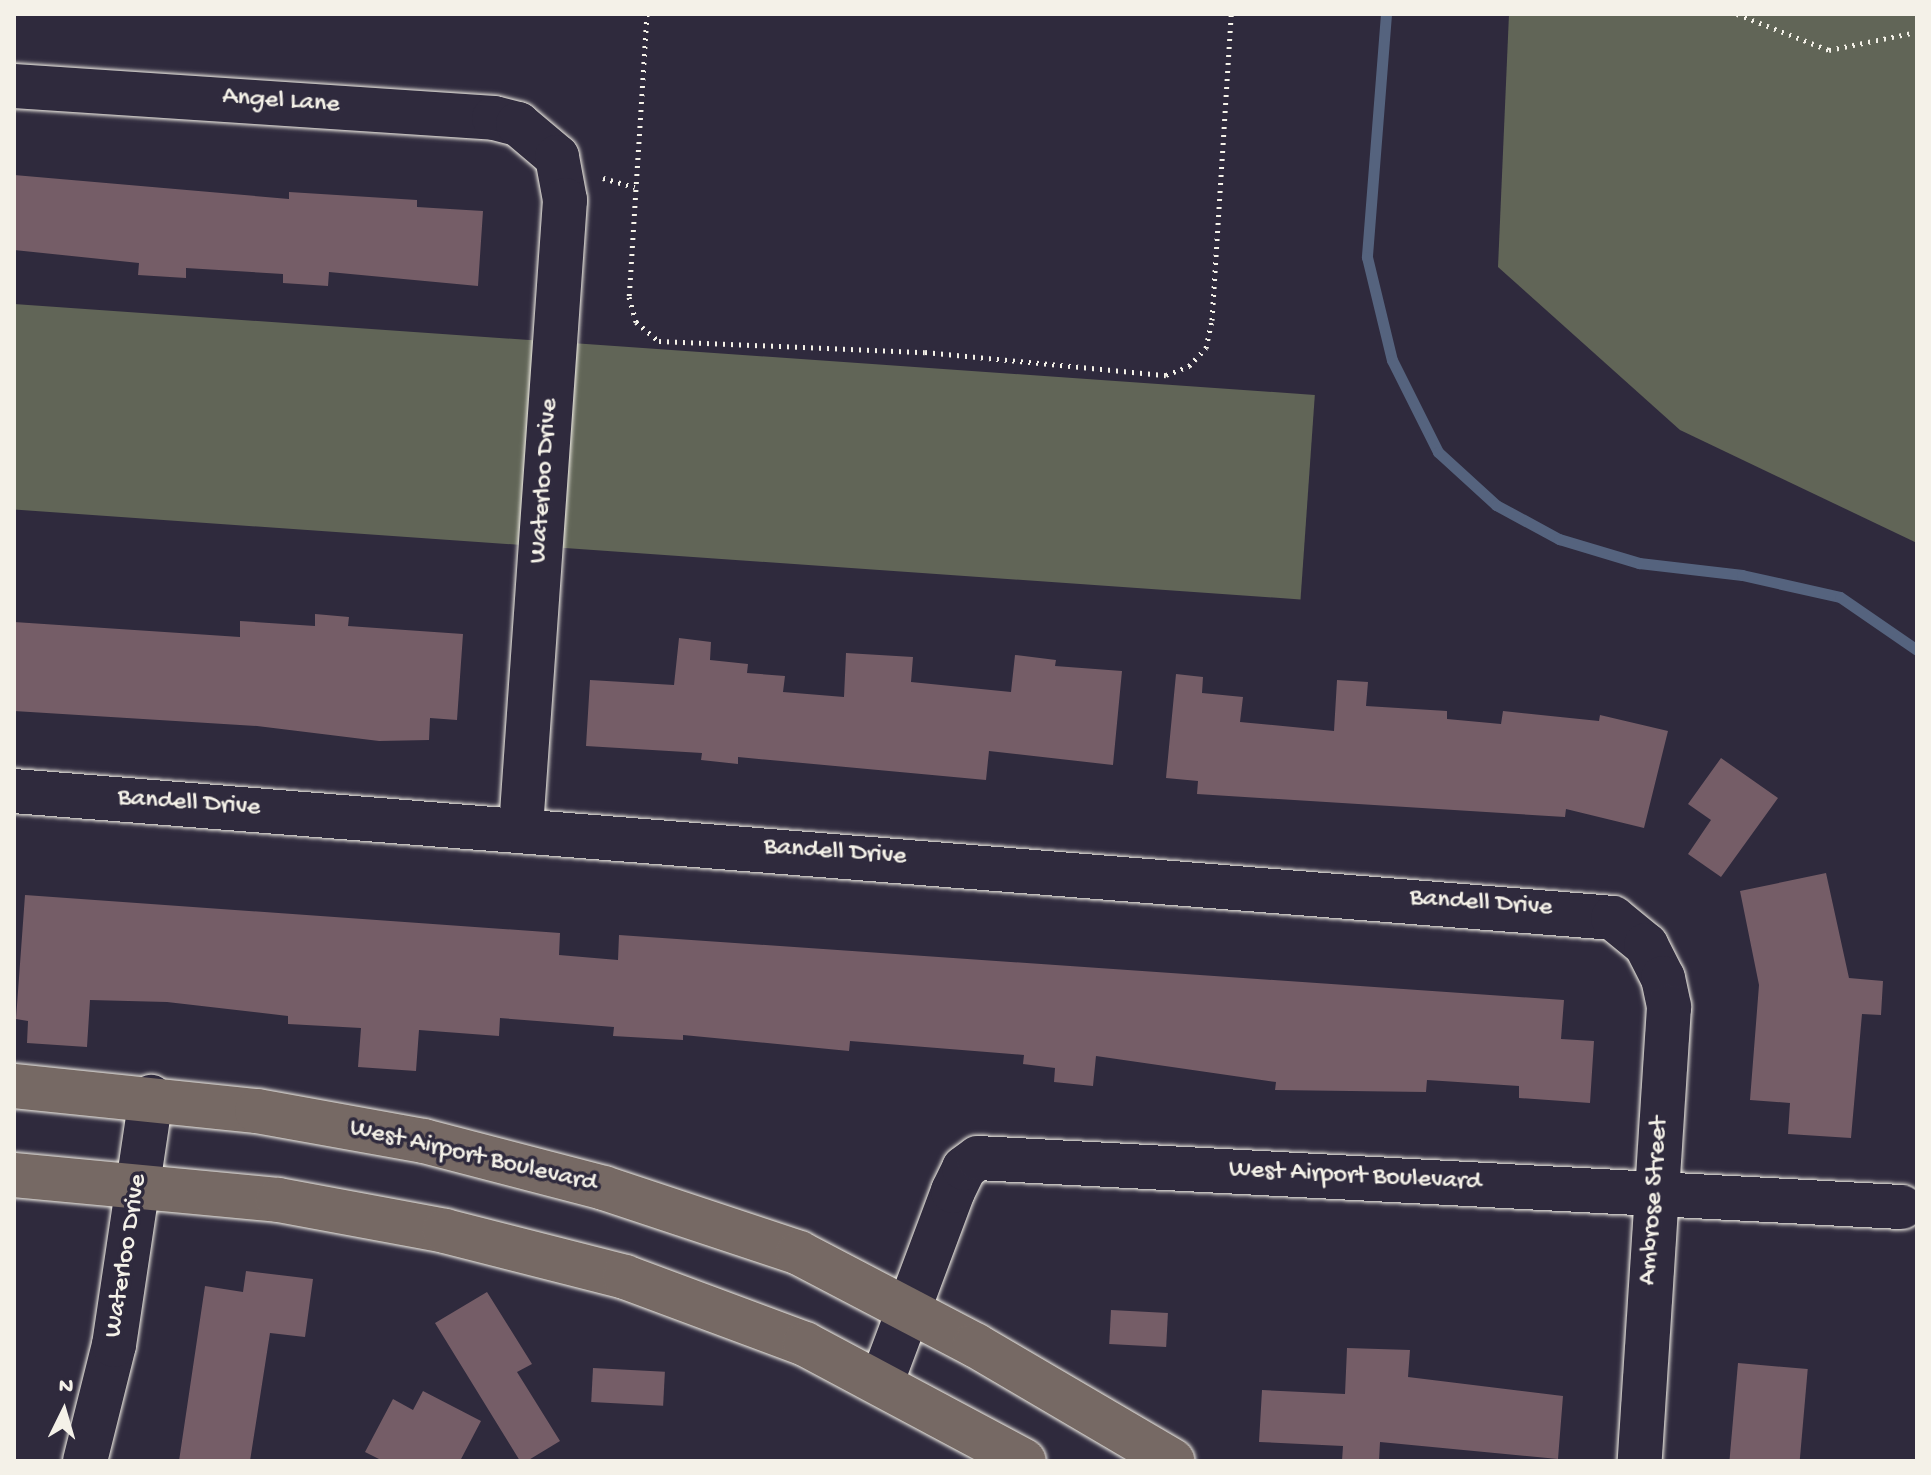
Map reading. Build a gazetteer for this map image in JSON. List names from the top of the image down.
{
  "streets": {
    "main road": ["West Airport Boulevard"],
    "street": [
      "Angel Lane",
      "Waterloo Drive",
      "Bandell Drive",
      "Ambrose Street"
    ]
  },
  "crossings": [
    ["Angel Lane", "Waterloo Drive"],
    ["Waterloo Drive", "Bandell Drive"],
    ["Waterloo Drive", "West Airport Boulevard"],
    ["Bandell Drive", "Ambrose Street"],
    ["West Airport Boulevard", "Ambrose Street"]
  ],
  "north": "top"
}
